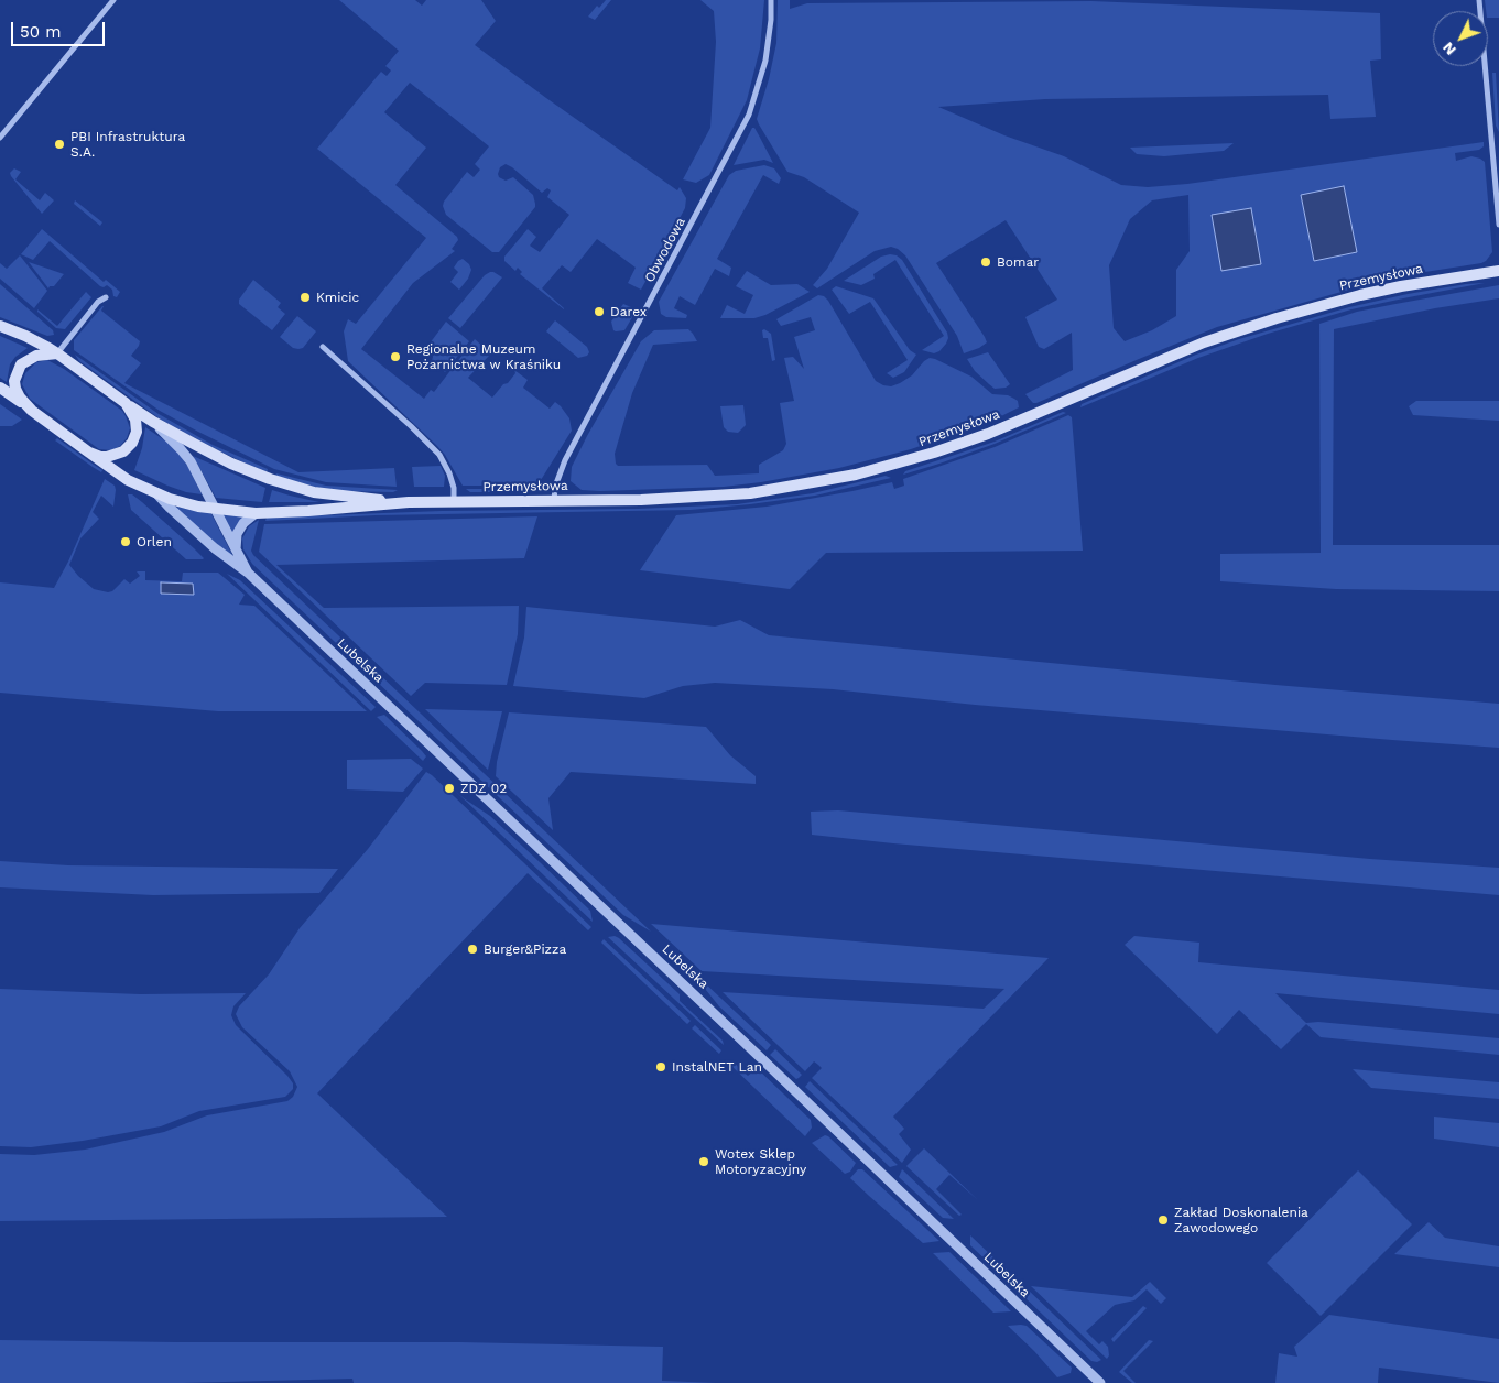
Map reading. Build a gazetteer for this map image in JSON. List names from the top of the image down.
{
  "streets": {
    "main road": ["Przemysłowa", "Lubelska"],
    "street": ["Obwodowa"]
  },
  "crossings": [
    ["Obwodowa", "Przemysłowa"],
    ["Przemysłowa", "Lubelska"]
  ],
  "places": [
    "PBI Infrastruktura S.A.",
    "Bomar",
    "Kmicic",
    "Darex",
    "Regionalne Muzeum Pożarnictwa w Kraśniku",
    "Orlen",
    "ZDZ 02",
    "Burger&Pizza",
    "InstalNET Lan",
    "Wotex Sklep Motoryzacyjny",
    "Zakład Doskonalenia Zawodowego"
  ],
  "scale_bar": "50 m",
  "north": "bottom left"
}
